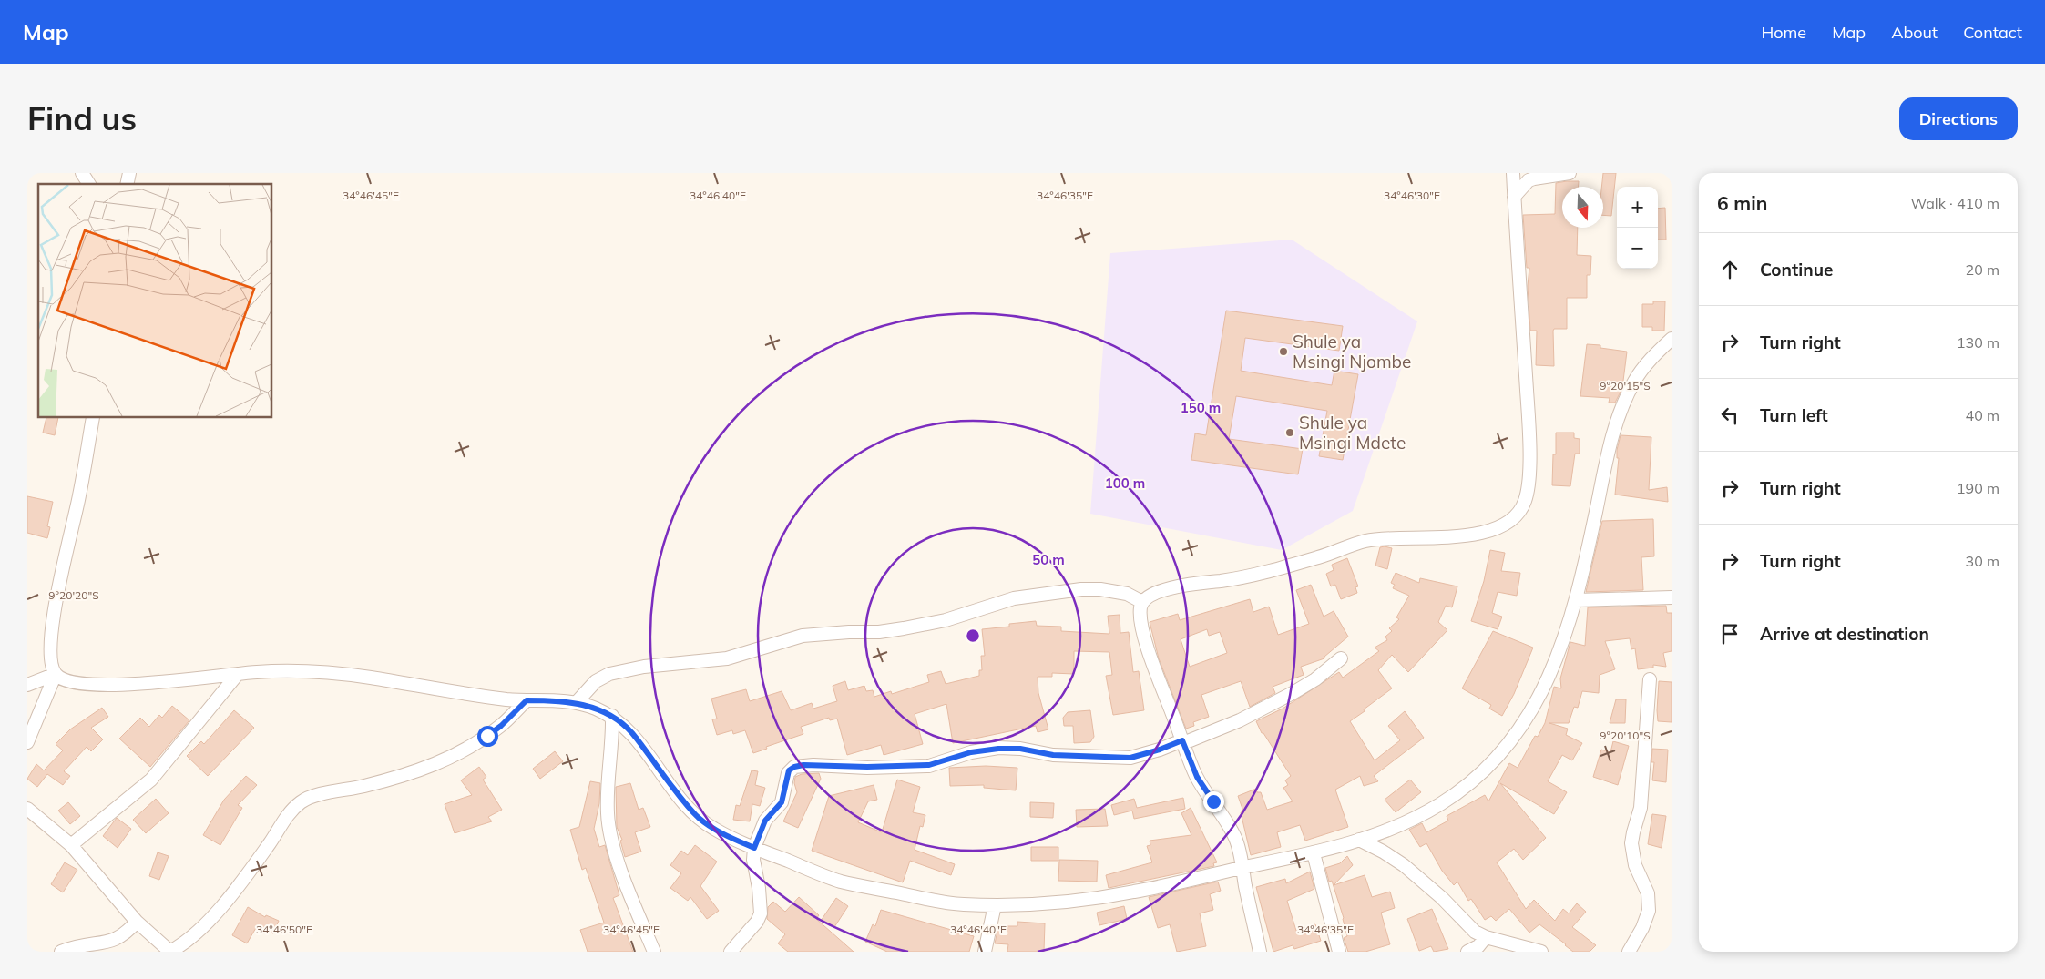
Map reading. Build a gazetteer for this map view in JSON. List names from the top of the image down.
{
  "places": ["Shule ya Msingi Njombe", "Shule ya Msingi Mdete"],
  "north": "bottom",
  "page": {
    "header": "Map",
    "nav": [
      "Home",
      "Map",
      "About",
      "Contact"
    ],
    "buttons": "Directions",
    "title": "Find us",
    "heading": ["6 min", "Walk · 410 m"],
    "map_buttons": ["+", "−"],
    "list": [
      ["Continue", "20 m"],
      ["Turn right", "130 m"],
      ["Turn left", "40 m"],
      ["Turn right", "190 m"],
      ["Turn right", "30 m"],
      "Arrive at destination"
    ]
  },
  "coordinates": [
    "34°46'45\"E",
    "34°46'40\"E",
    "34°46'35\"E",
    "34°46'30\"E",
    "9°20'15\"S",
    "9°20'20\"S",
    "9°20'10\"S",
    "34°46'50\"E"
  ],
  "rings": ["150 m", "100 m", "50 m"]
}
